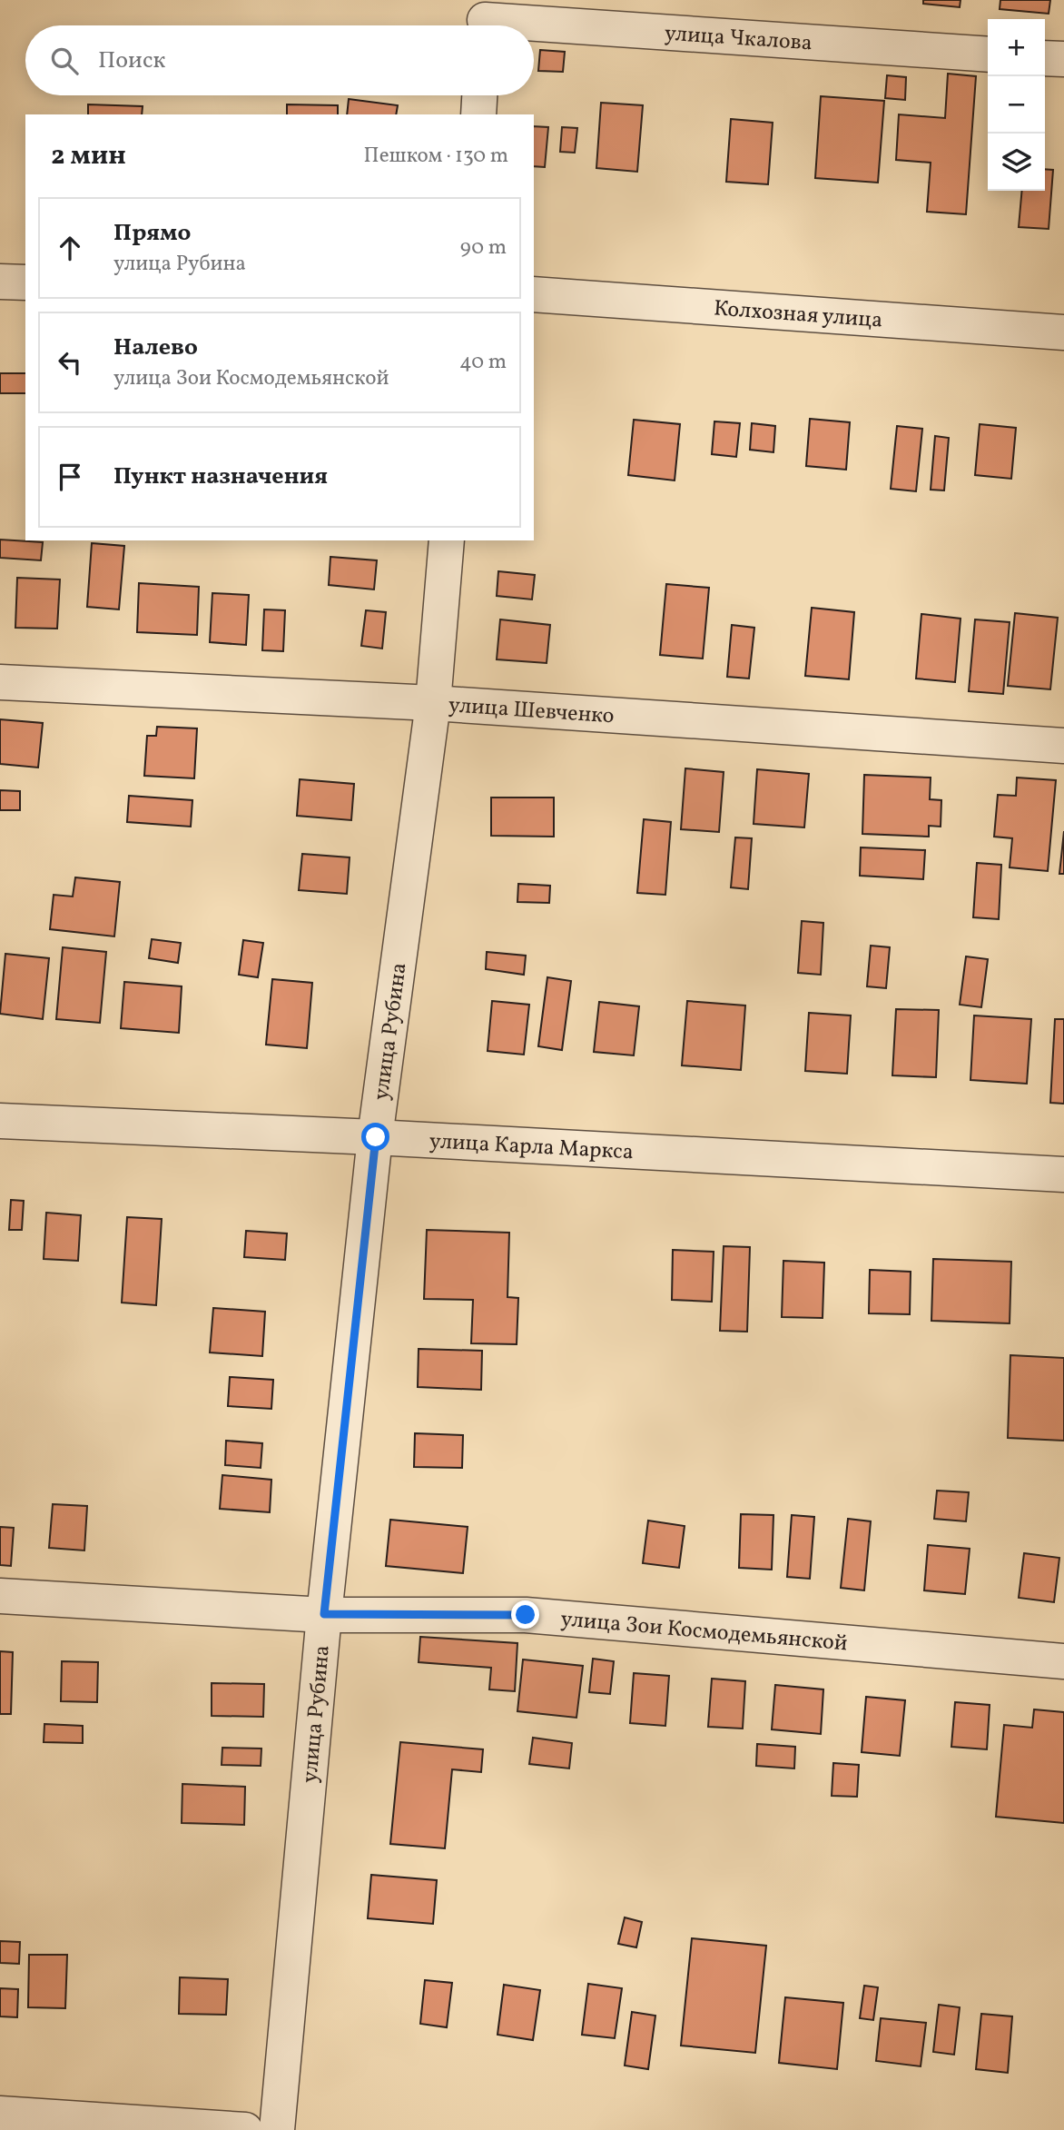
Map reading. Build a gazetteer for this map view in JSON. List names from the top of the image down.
{
  "streets": {
    "street": [
      "улица Чкалова",
      "Колхозная улица",
      "улица Шевченко",
      "улица Рубина",
      "улица Карла Маркса",
      "улица Зои Космодемьянской"
    ]
  },
  "crossings": [
    ["улица Шевченко", "улица Рубина"],
    ["улица Рубина", "улица Карла Маркса"],
    ["улица Рубина", "улица Зои Космодемьянской"]
  ],
  "page": {
    "map_buttons": ["+", "−"],
    "search": "Поиск",
    "heading": ["2 мин", "Пешком · 130 m"],
    "list": [
      ["Прямо", "улица Рубина", "90 m"],
      ["Налево", "улица Зои Космодемьянской", "40 m"],
      "Пункт назначения"
    ]
  }
}
